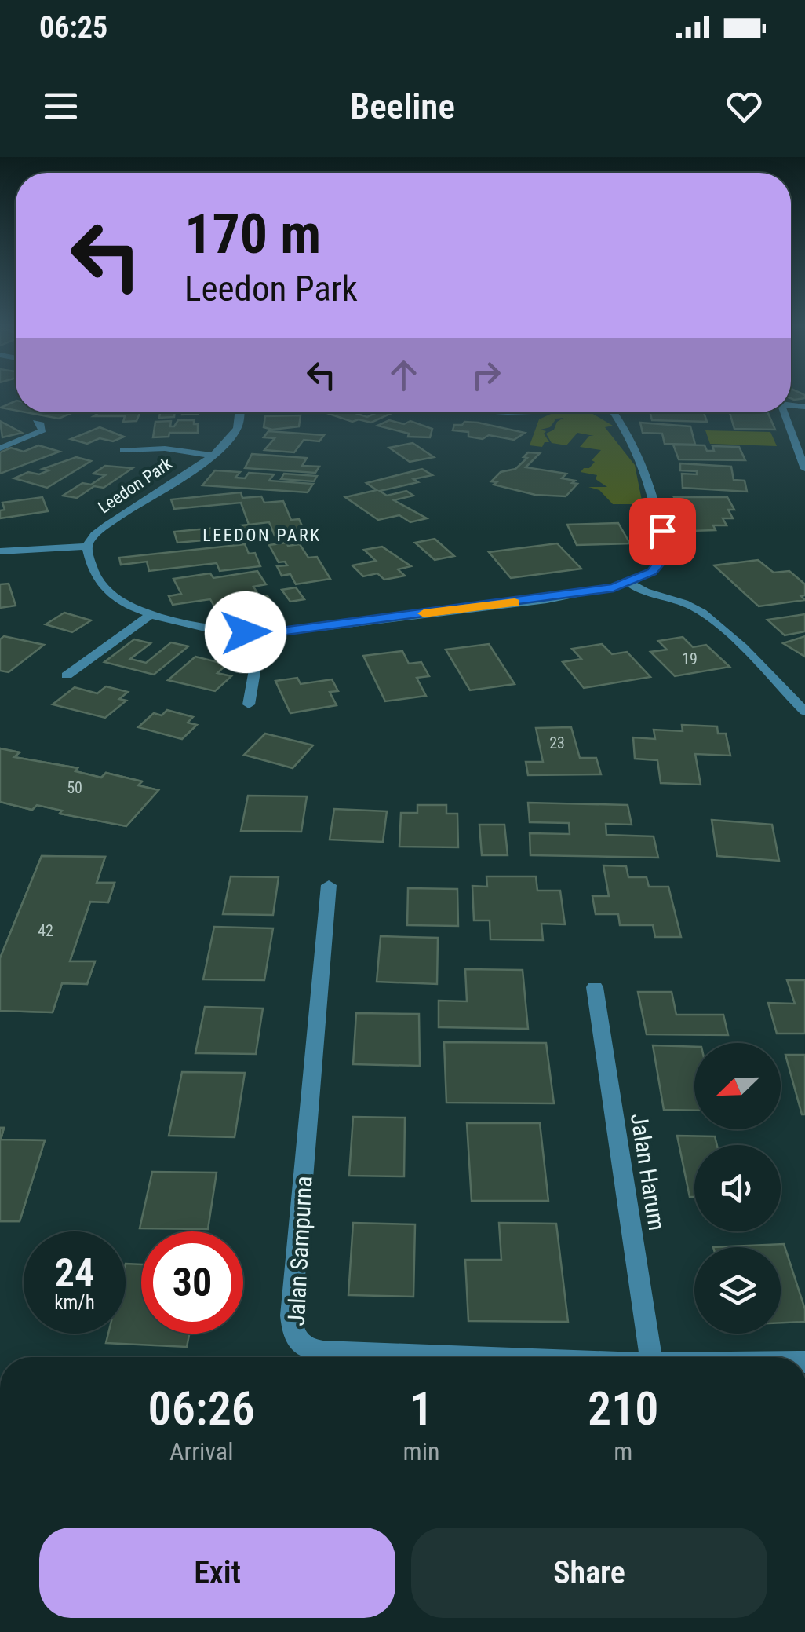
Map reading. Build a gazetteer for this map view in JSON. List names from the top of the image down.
{
  "streets": {
    "street": ["Leedon Park", "Jalan Harum", "Jalan Sampurna"]
  },
  "districts": ["LEEDON PARK"],
  "house_numbers": [
    "19",
    "23",
    "50",
    "42"
  ],
  "north": "bottom left",
  "page": {
    "status": "06:25",
    "header": "Beeline",
    "turn": ["170 m", "Leedon Park"],
    "speed": "24 km/h",
    "limit": "30",
    "eta": [
      "06:26",
      "Arrival",
      "1",
      "min",
      "210",
      "m"
    ],
    "buttons": ["Exit", "Share"]
  }
}
